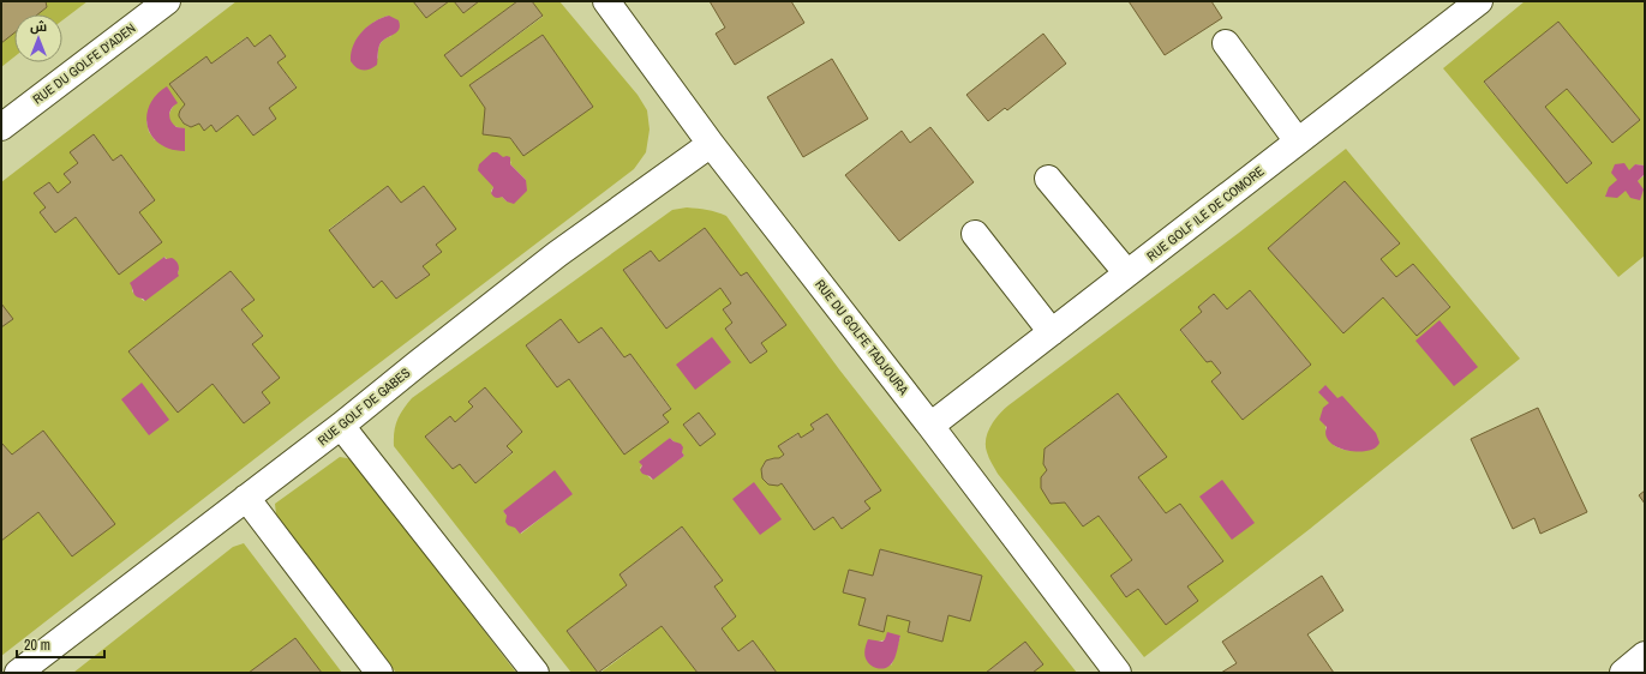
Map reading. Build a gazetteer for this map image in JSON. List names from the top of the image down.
{
  "streets": {
    "street": [
      "RUE DU GOLFE D'ADEN",
      "RUE GOLF ILE DE COMORE",
      "RUE DU GOLFE TADJOURA",
      "RUE GOLF DE GABES"
    ]
  },
  "crossings": [
    ["RUE GOLF ILE DE COMORE", "RUE DU GOLFE TADJOURA"],
    ["RUE DU GOLFE TADJOURA", "RUE GOLF DE GABES"]
  ],
  "scale_bar": "20 m",
  "north": "top"
}
